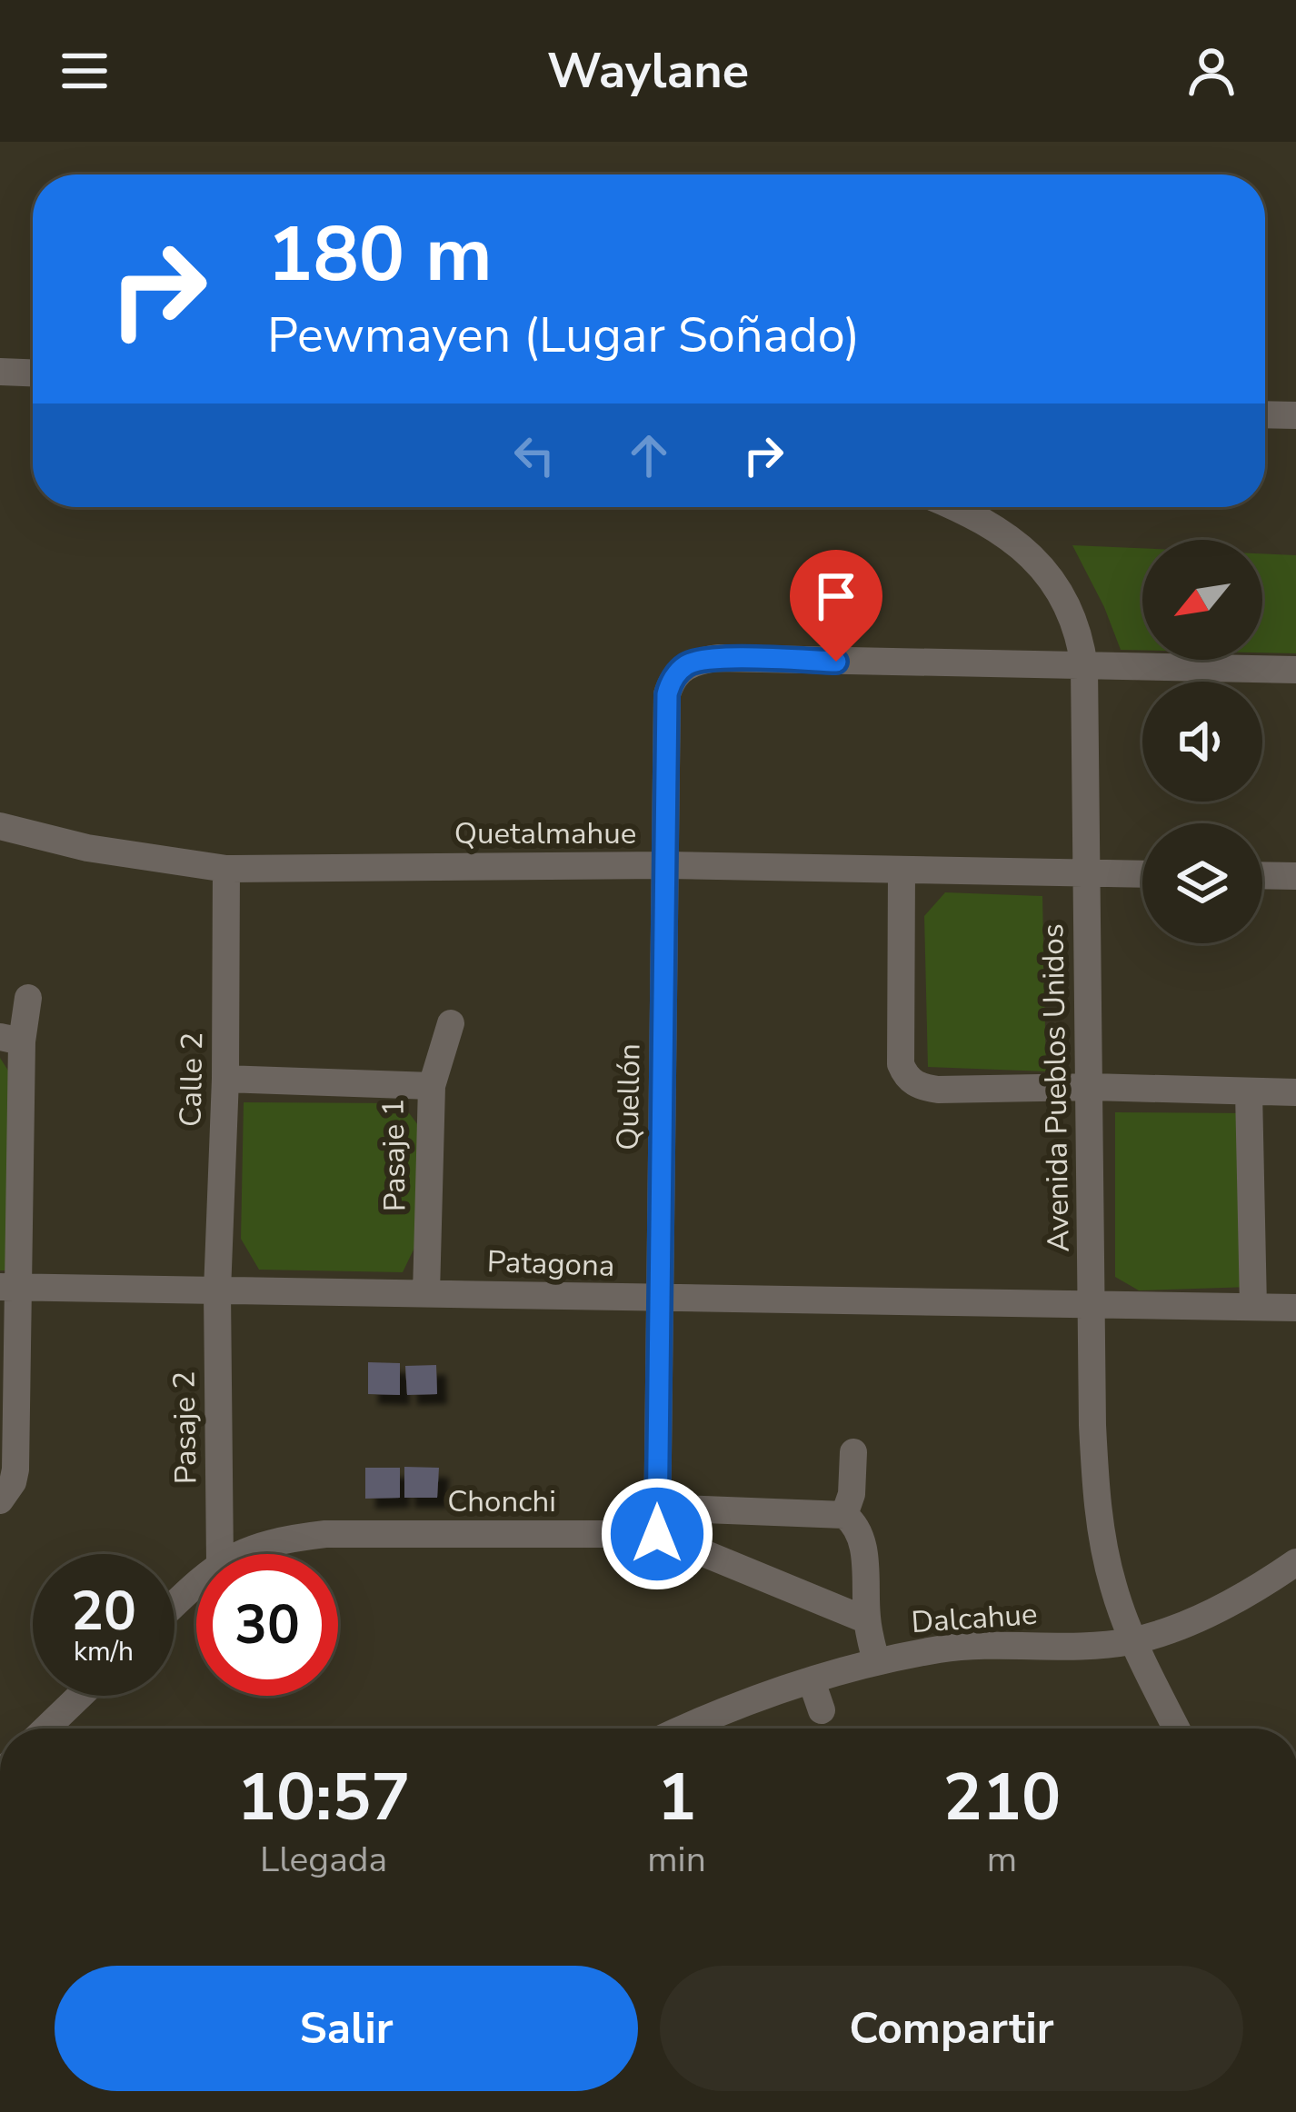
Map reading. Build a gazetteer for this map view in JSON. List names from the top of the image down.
{
  "streets": {
    "street": [
      "Quetalmahue",
      "Calle 2",
      "Avenida Pueblos Unidos",
      "Quellón",
      "Pasaje 1",
      "Patagona",
      "Pasaje 2",
      "Chonchi",
      "Dalcahue"
    ]
  },
  "crossings": [
    ["Quetalmahue", "Calle 2"],
    ["Quetalmahue", "Avenida Pueblos Unidos"],
    ["Quetalmahue", "Quellón"],
    ["Calle 2", "Pasaje 1"],
    ["Calle 2", "Patagona"],
    ["Calle 2", "Pasaje 2"],
    ["Avenida Pueblos Unidos", "Quellón"],
    ["Avenida Pueblos Unidos", "Patagona"],
    ["Avenida Pueblos Unidos", "Dalcahue"],
    ["Quellón", "Patagona"],
    ["Quellón", "Chonchi"],
    ["Pasaje 1", "Patagona"],
    ["Patagona", "Pasaje 2"]
  ],
  "north": "bottom left",
  "page": {
    "header": "Waylane",
    "turn": ["180 m", "Pewmayen (Lugar Soñado)"],
    "speed": "20 km/h",
    "limit": "30",
    "eta": [
      "10:57",
      "Llegada",
      "1",
      "min",
      "210",
      "m"
    ],
    "buttons": ["Salir", "Compartir"]
  }
}
